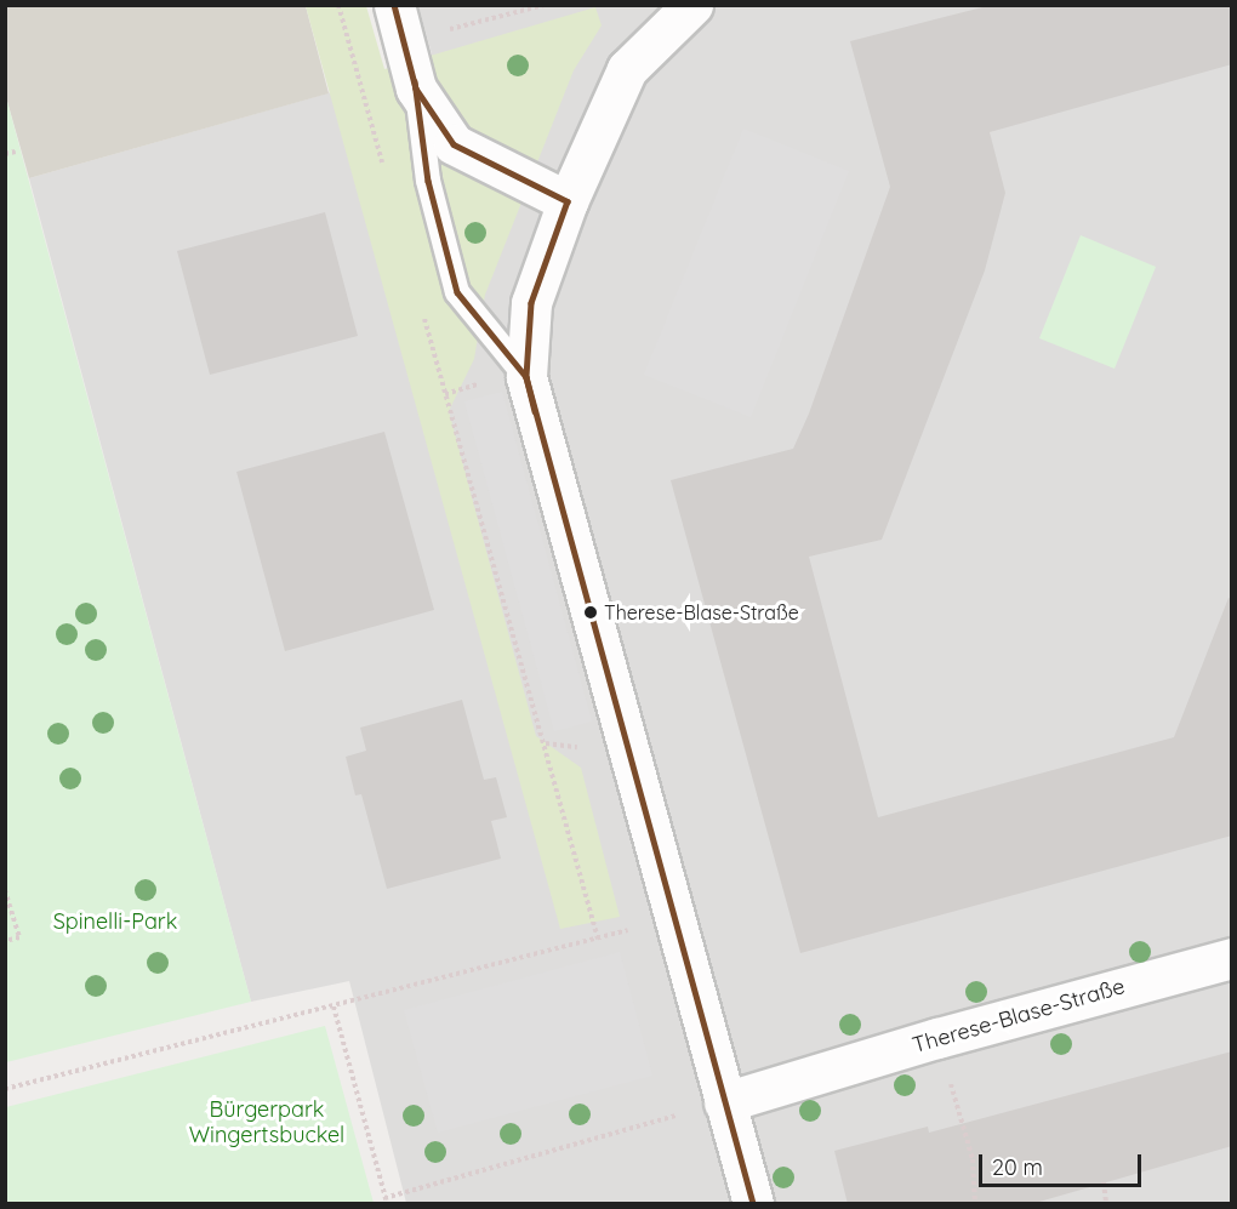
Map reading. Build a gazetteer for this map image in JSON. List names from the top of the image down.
{
  "streets": {
    "street": ["Therese-Blase-Straße"]
  },
  "parks": ["Spinelli-Park", "Bürgerpark Wingertsbuckel"],
  "places": ["Therese-Blase-Straße"],
  "scale_bar": "20 m"
}
